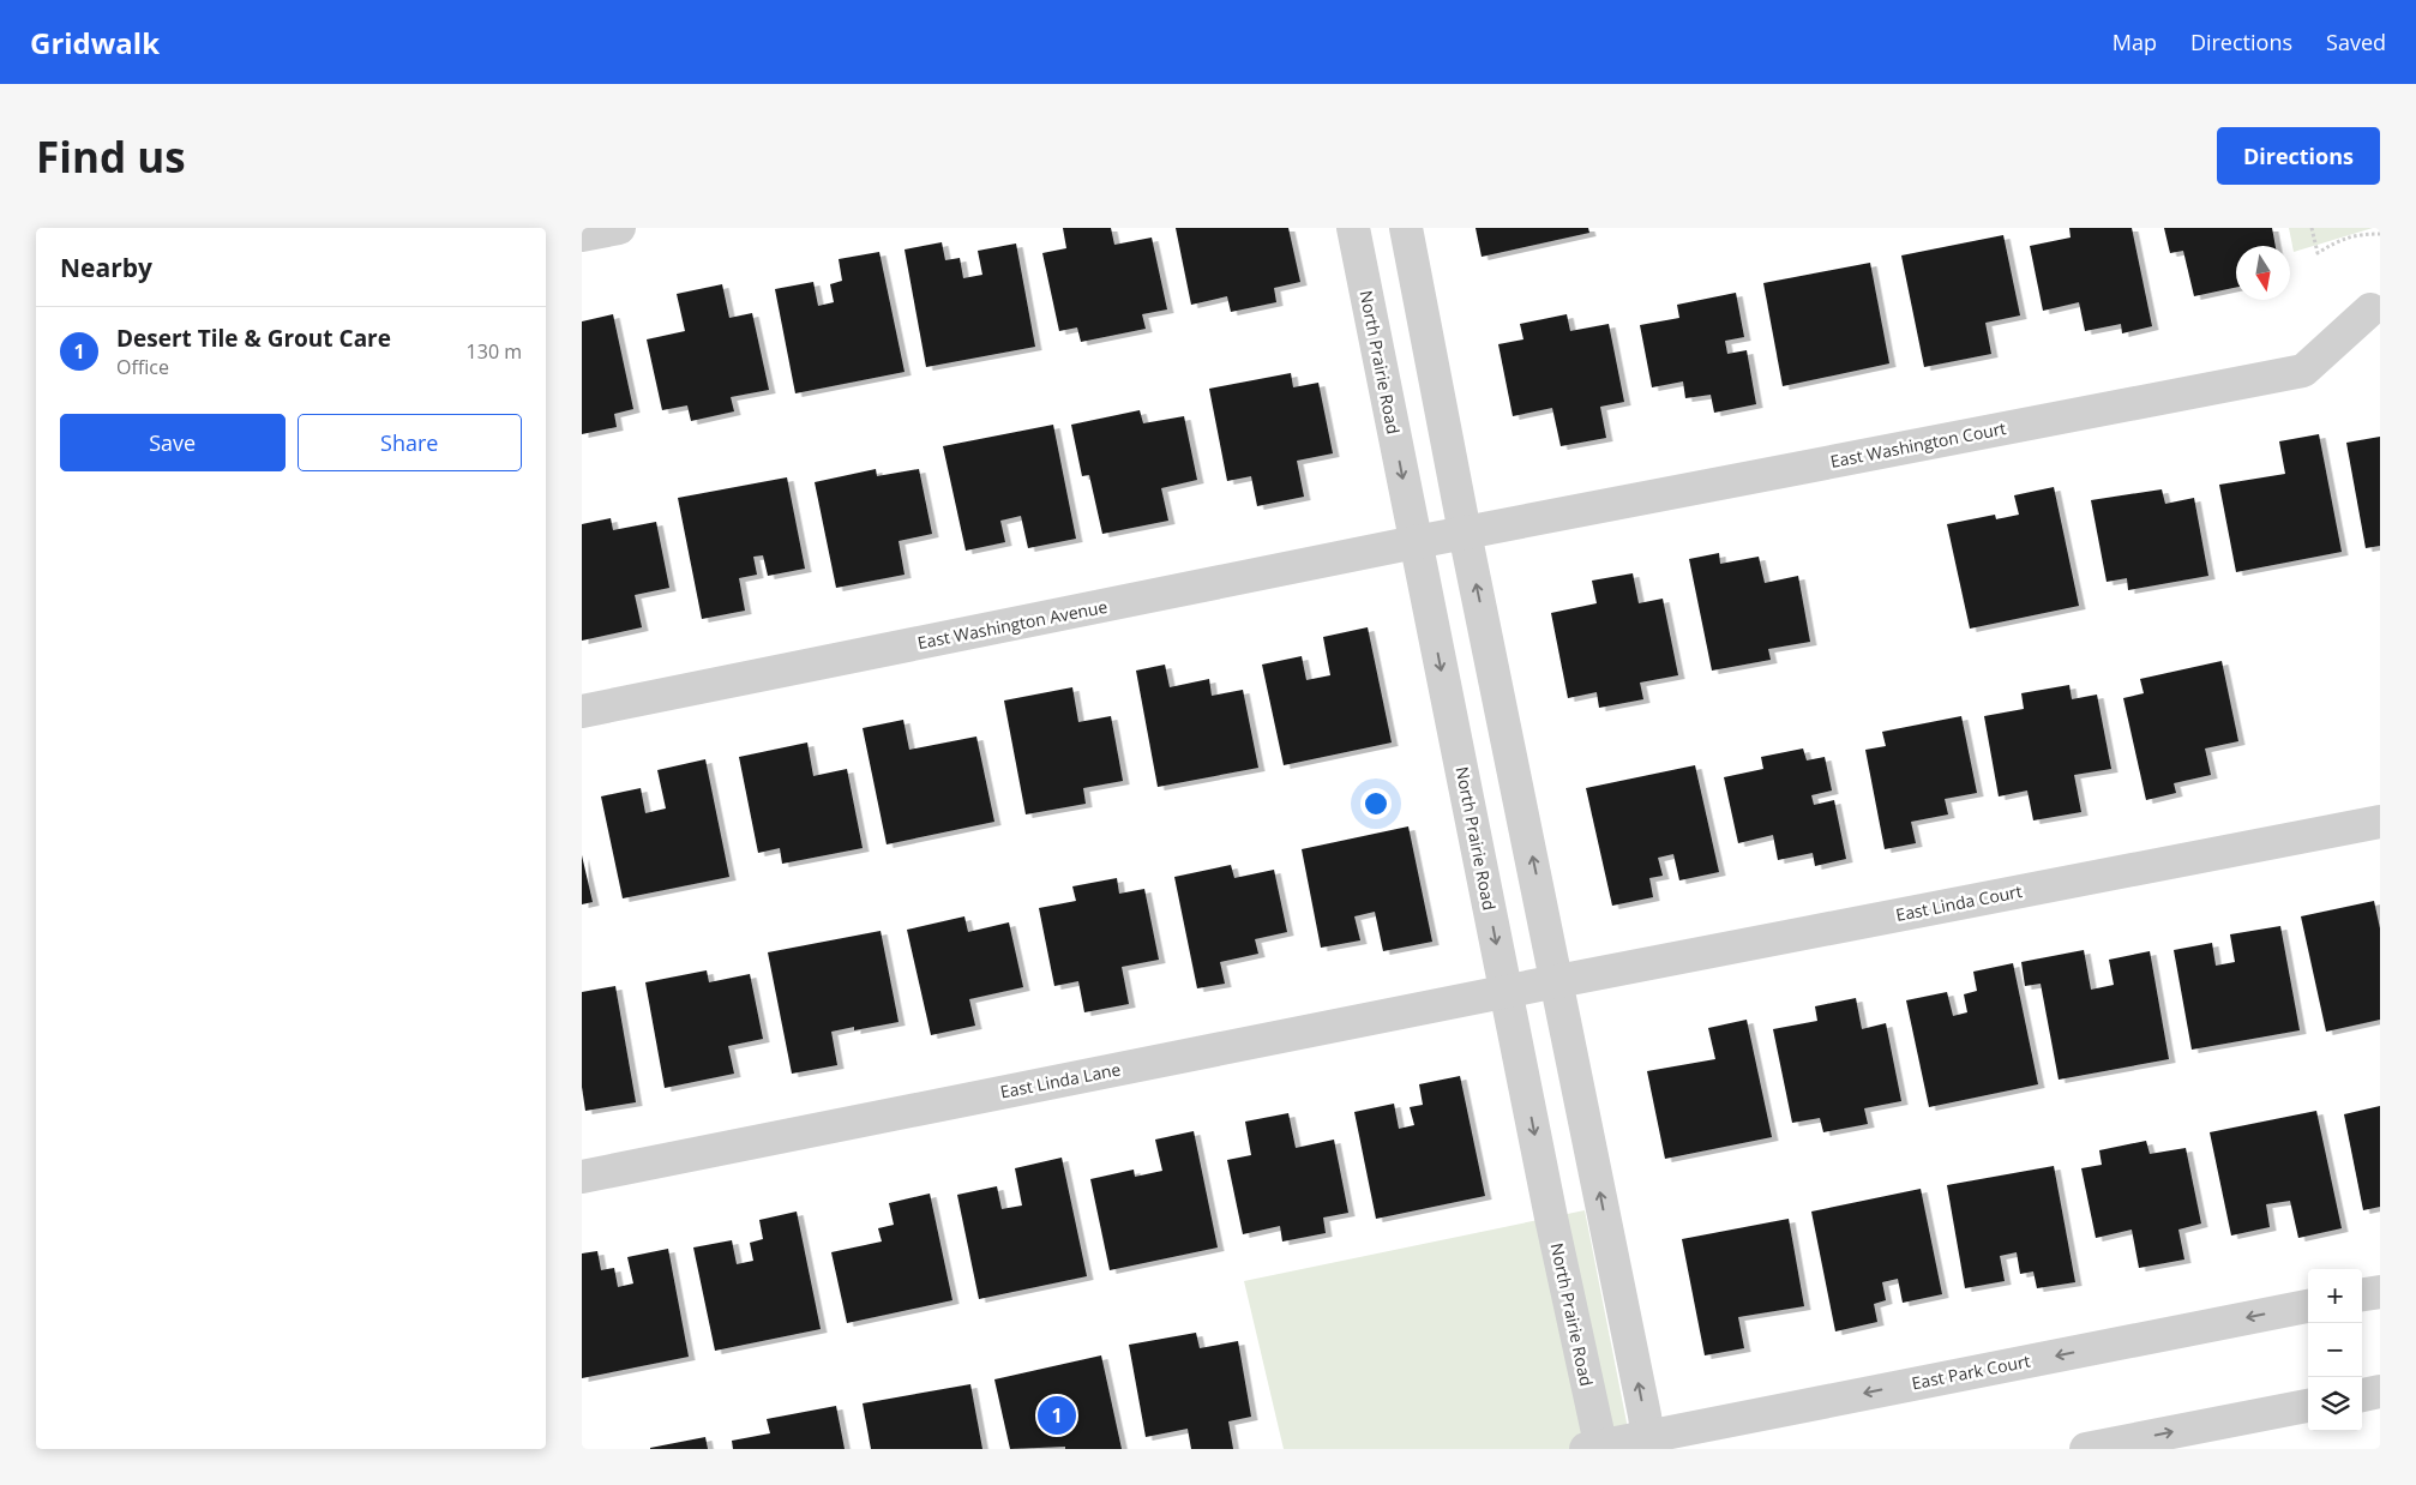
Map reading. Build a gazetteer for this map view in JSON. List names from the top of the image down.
{
  "streets": {
    "street": [
      "North Prairie Road",
      "East Washington Court",
      "East Washington Avenue",
      "East Linda Court",
      "East Linda Lane",
      "East Park Court"
    ]
  },
  "crossings": [
    ["North Prairie Road", "East Washington Court"],
    ["North Prairie Road", "East Washington Avenue"],
    ["North Prairie Road", "East Linda Court"],
    ["North Prairie Road", "East Linda Lane"],
    ["North Prairie Road", "East Park Court"],
    ["East Washington Court", "East Washington Avenue"],
    ["East Linda Court", "East Linda Lane"]
  ],
  "north": "bottom",
  "page": {
    "header": "Gridwalk",
    "nav": ["Map", "Directions", "Saved"],
    "buttons": [
      "Directions",
      ["Save", "Share"]
    ],
    "title": "Find us",
    "heading": "Nearby",
    "list": [
      {
        "mark": "1",
        "name": "Desert Tile & Grout Care",
        "note": "Office",
        "value": "130 m"
      }
    ],
    "map_buttons": ["+", "−"],
    "pins": "1"
  }
}
